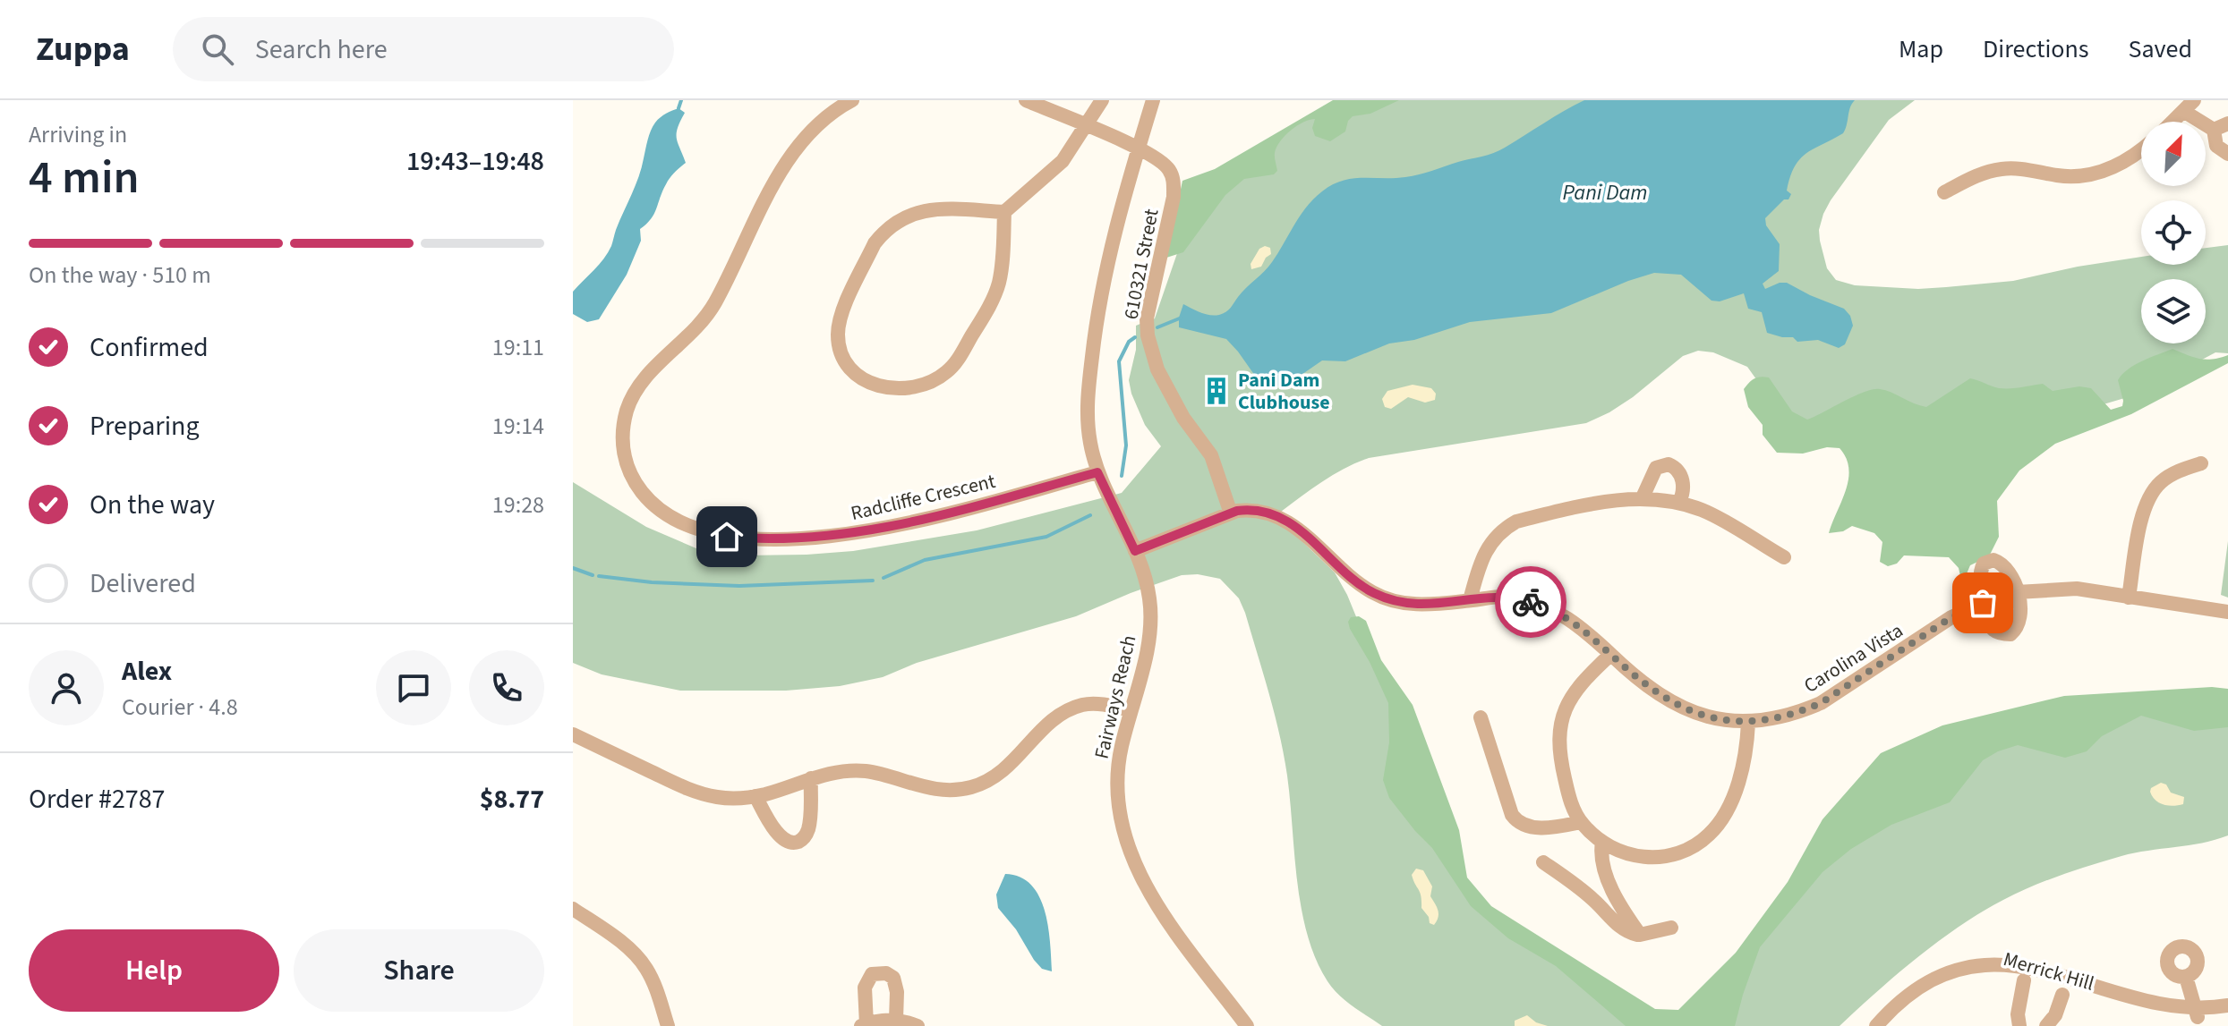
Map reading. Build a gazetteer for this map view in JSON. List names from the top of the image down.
{
  "streets": {
    "street": [
      "610321 Street",
      "Radcliffe Crescent",
      "Carolina Vista",
      "Fairways Reach",
      "Merrick Hill"
    ]
  },
  "crossings": [
    ["610321 Street", "Carolina Vista"],
    ["610321 Street", "Fairways Reach"],
    ["Radcliffe Crescent", "Fairways Reach"],
    ["Carolina Vista", "Fairways Reach"]
  ],
  "water": ["Pani Dam"],
  "places": {
    "building": ["Pani Dam Clubhouse"]
  },
  "north": "top right",
  "page": {
    "header": "Zuppa",
    "search": "Search here",
    "nav": ["Map", "Directions", "Saved"],
    "heading": ["4 min", "Arriving in", "19:43–19:48"],
    "panel": [
      "Alex",
      "Courier · 4.8",
      "Order #2787",
      "$8.77"
    ],
    "bar": "On the way · 510 m",
    "list": [
      ["Confirmed", "19:11"],
      ["Preparing", "19:14"],
      ["On the way", "19:28"],
      "Delivered"
    ],
    "buttons": ["Help", "Share"]
  }
}
